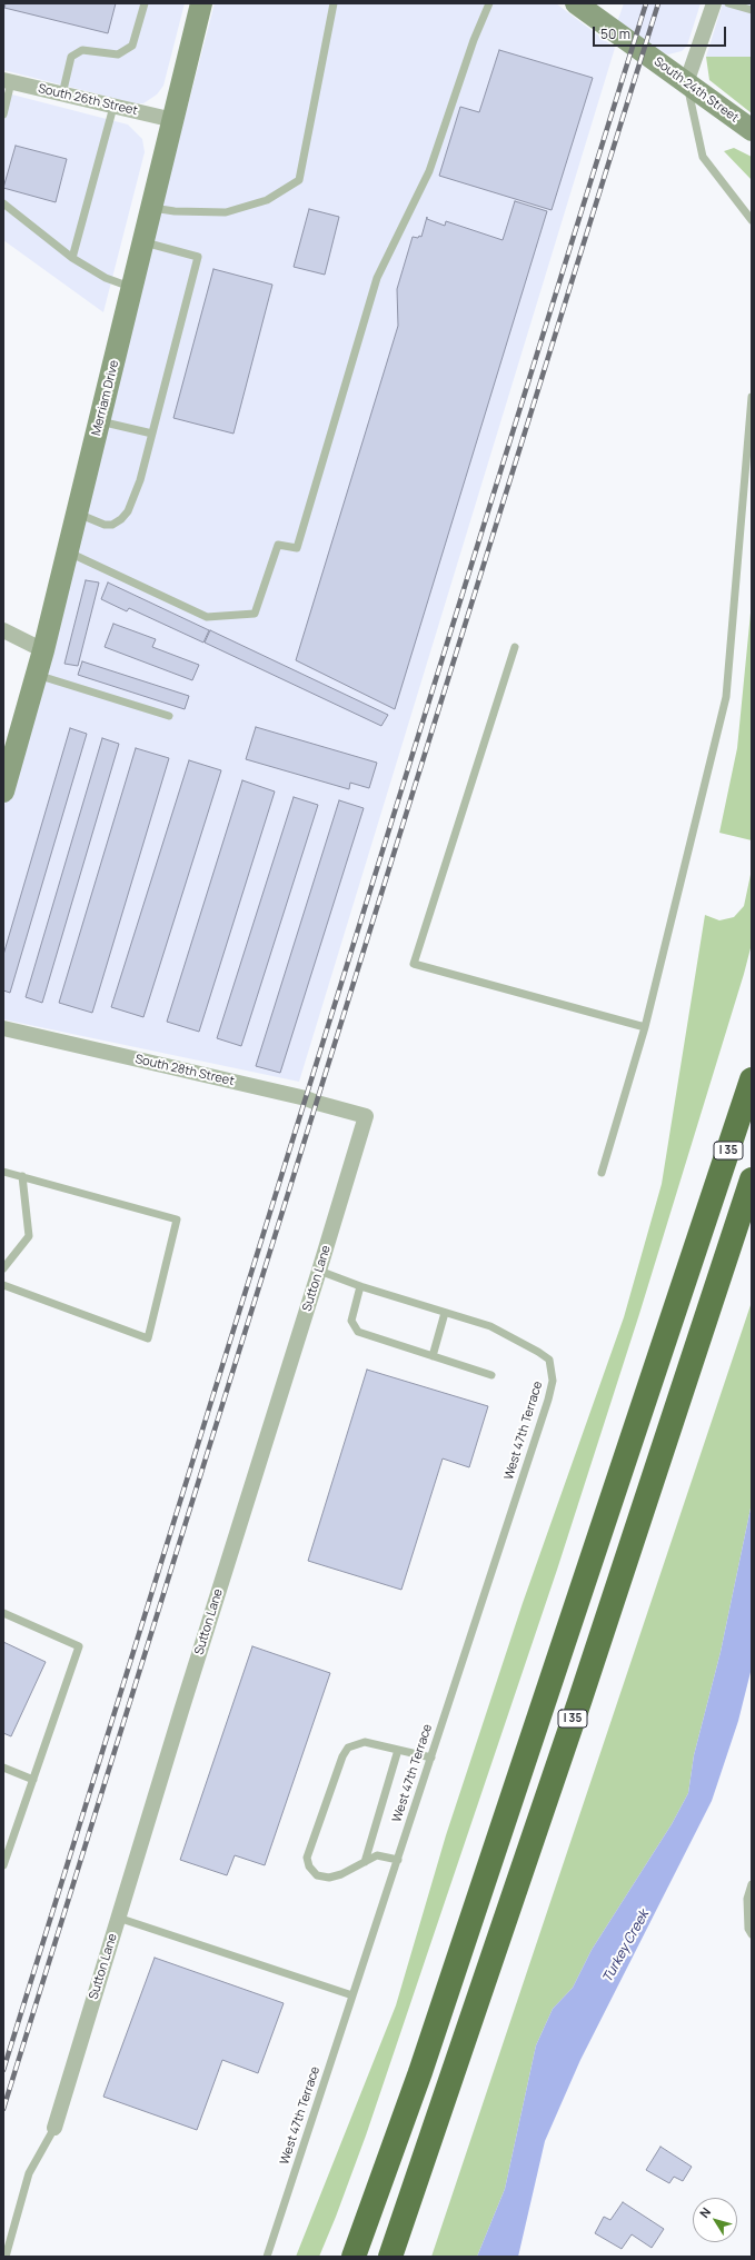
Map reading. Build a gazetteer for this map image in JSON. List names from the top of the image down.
{
  "streets": {
    "highway": ["I 35"],
    "main road": ["South 24th Street", "Merriam Drive"],
    "street": ["South 26th Street", "South 28th Street", "Sutton Lane"],
    "lane": ["West 47th Terrace"]
  },
  "crossings": [
    ["South 26th Street", "Merriam Drive"],
    ["South 28th Street", "Sutton Lane"]
  ],
  "water": ["Turkey Creek"],
  "scale_bar": "50 m",
  "north": "top left"
}
